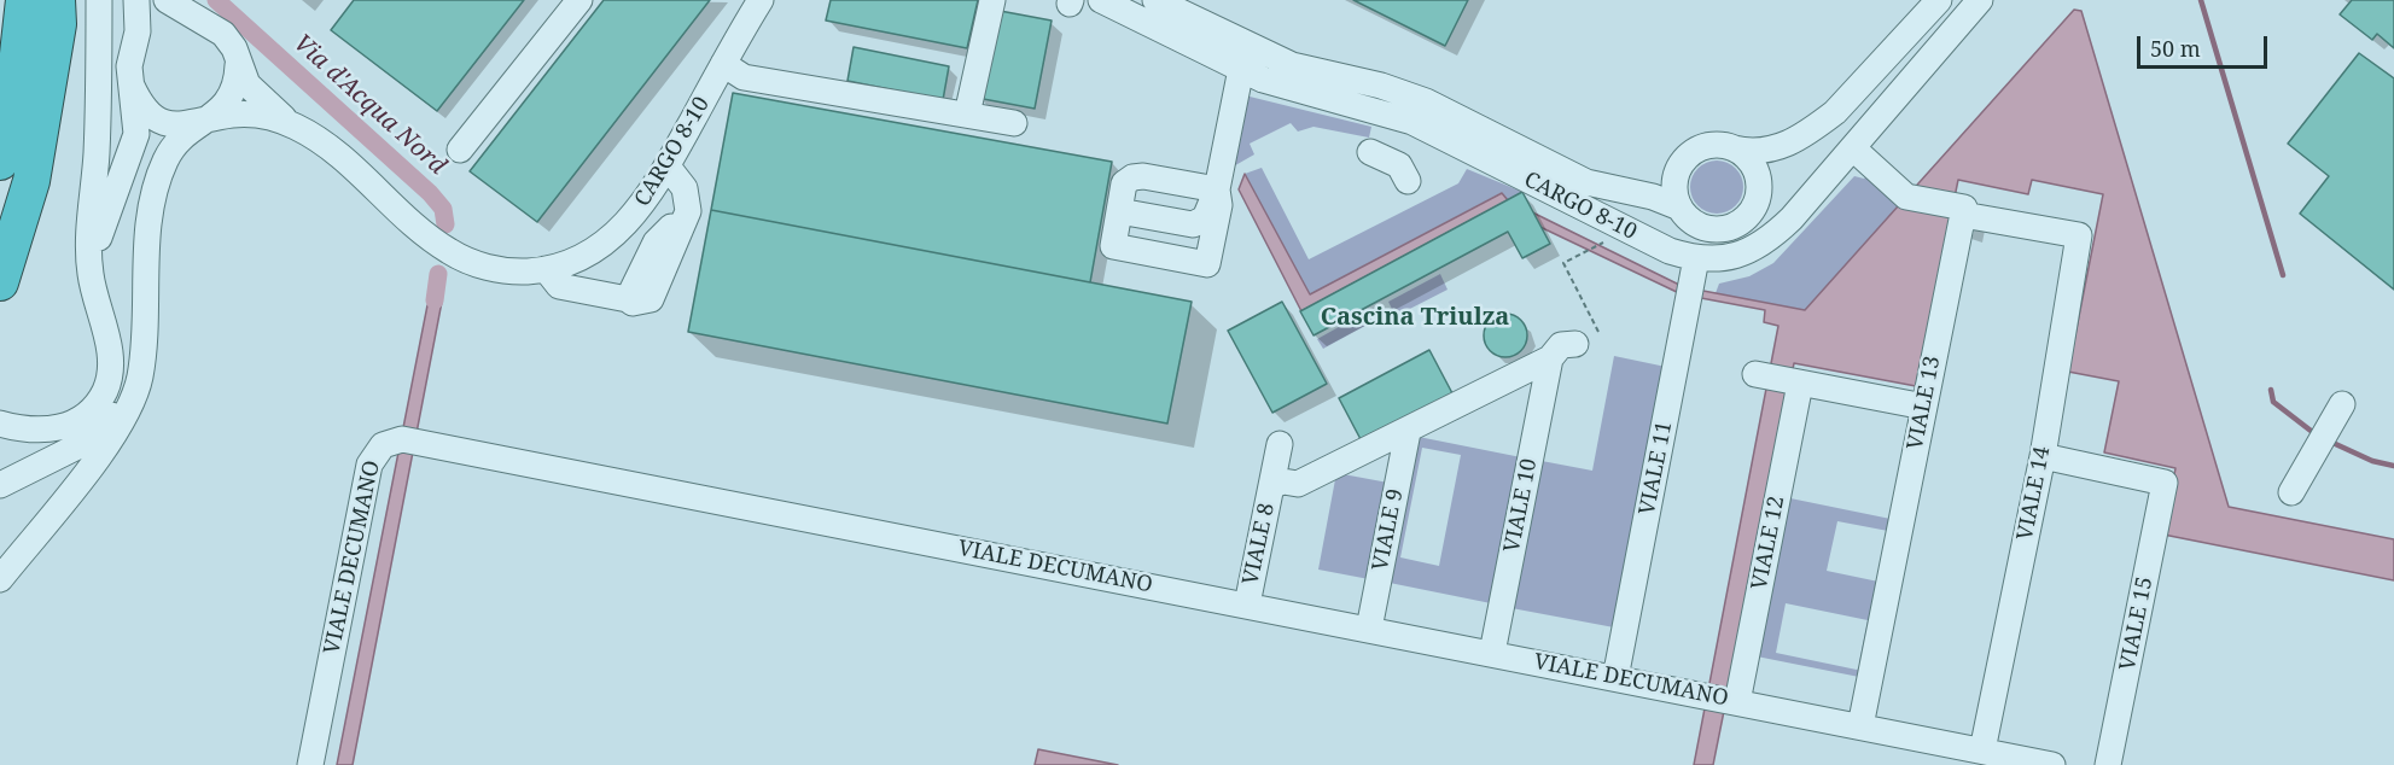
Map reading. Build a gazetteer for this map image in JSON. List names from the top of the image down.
{
  "streets": {
    "street": [
      "CARGO 8-10",
      "VIALE 13",
      "VIALE 11",
      "VIALE 14",
      "VIALE 10",
      "VIALE 9",
      "VIALE 12",
      "VIALE 8",
      "VIALE DECUMANO",
      "VIALE 15"
    ]
  },
  "crossings": [
    ["CARGO 8-10", "VIALE 11"],
    ["VIALE 13", "VIALE 14"],
    ["VIALE 13", "VIALE DECUMANO"],
    ["VIALE 11", "VIALE DECUMANO"],
    ["VIALE 14", "VIALE DECUMANO"],
    ["VIALE 14", "VIALE 15"],
    ["VIALE 10", "VIALE DECUMANO"],
    ["VIALE 9", "VIALE DECUMANO"],
    ["VIALE 12", "VIALE DECUMANO"],
    ["VIALE 8", "VIALE DECUMANO"]
  ],
  "districts": ["Cascina Triulza"],
  "water": ["Via d'Acqua Nord"],
  "scale_bar": "50 m"
}
